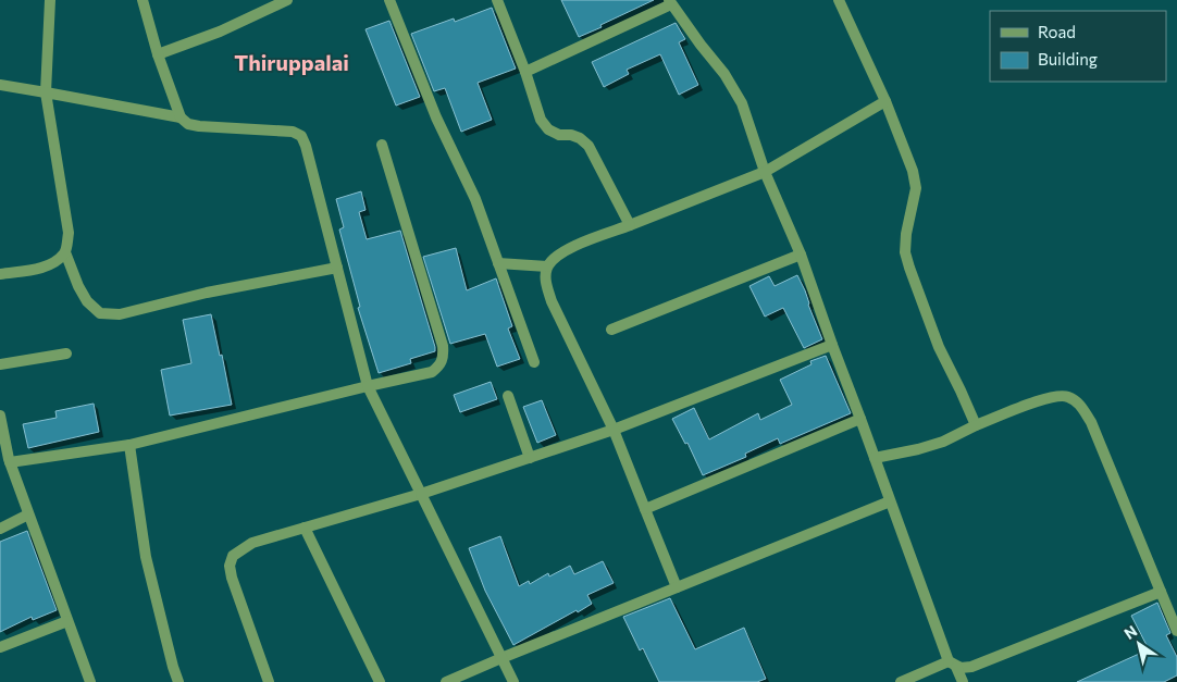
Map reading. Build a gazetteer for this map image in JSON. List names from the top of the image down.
{
  "districts": ["Thiruppalai"],
  "legend": ["Road", "Building"],
  "north": "top left"
}
